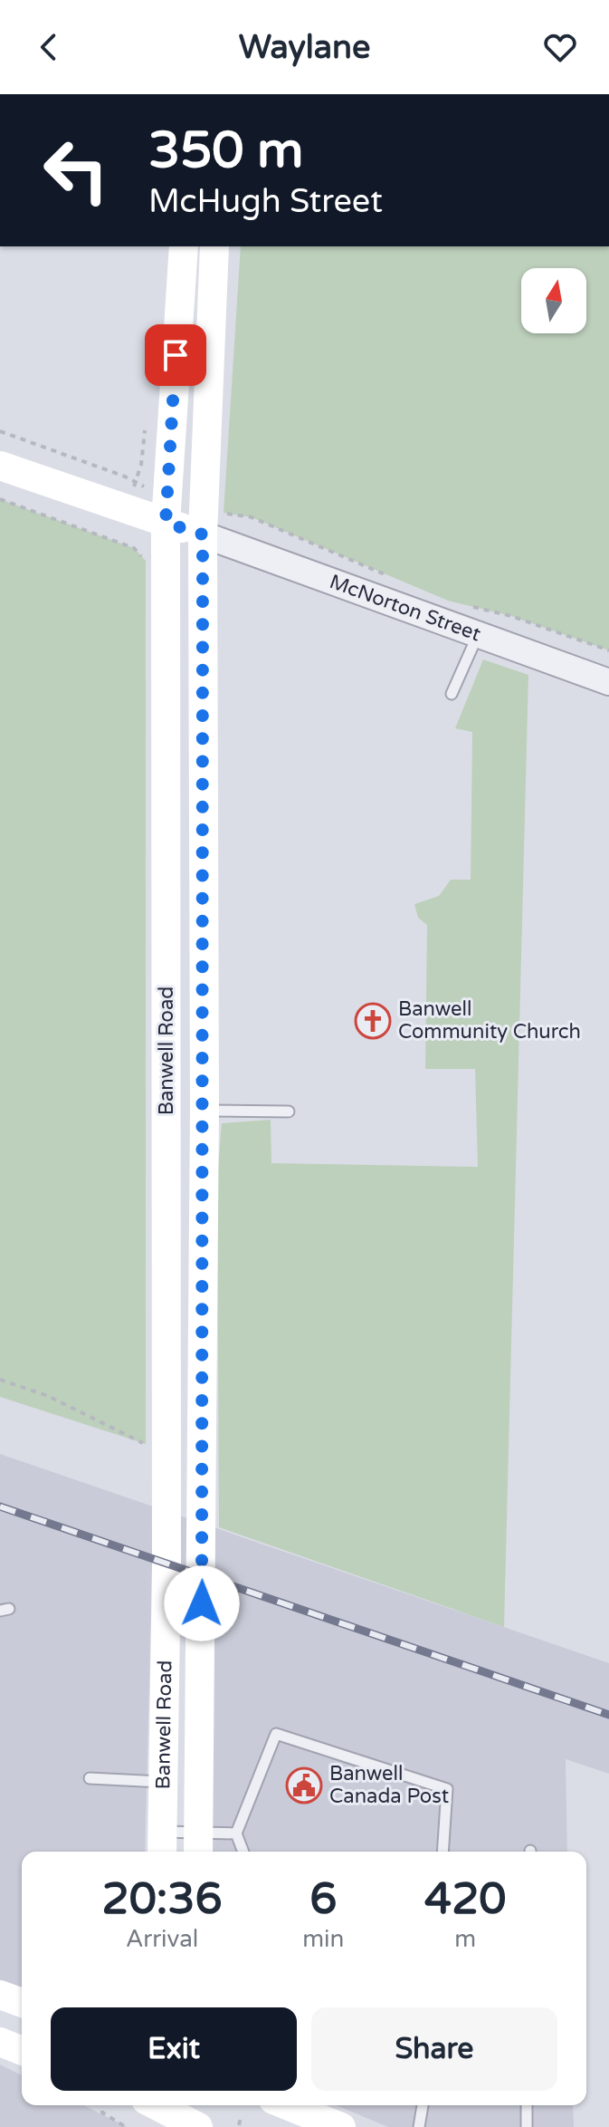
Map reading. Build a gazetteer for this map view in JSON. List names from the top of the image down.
{
  "streets": {
    "main road": ["Banwell Road"],
    "street": ["McNorton Street"]
  },
  "crossings": [
    ["McNorton Street", "Banwell Road"]
  ],
  "places": {
    "church": ["Banwell Community Church"],
    "public building": ["Banwell Canada Post"]
  },
  "north": "top",
  "page": {
    "header": "Waylane",
    "turn": ["350 m", "McHugh Street"],
    "eta": [
      "20:36",
      "Arrival",
      "6",
      "min",
      "420",
      "m"
    ],
    "buttons": ["Exit", "Share"]
  }
}
